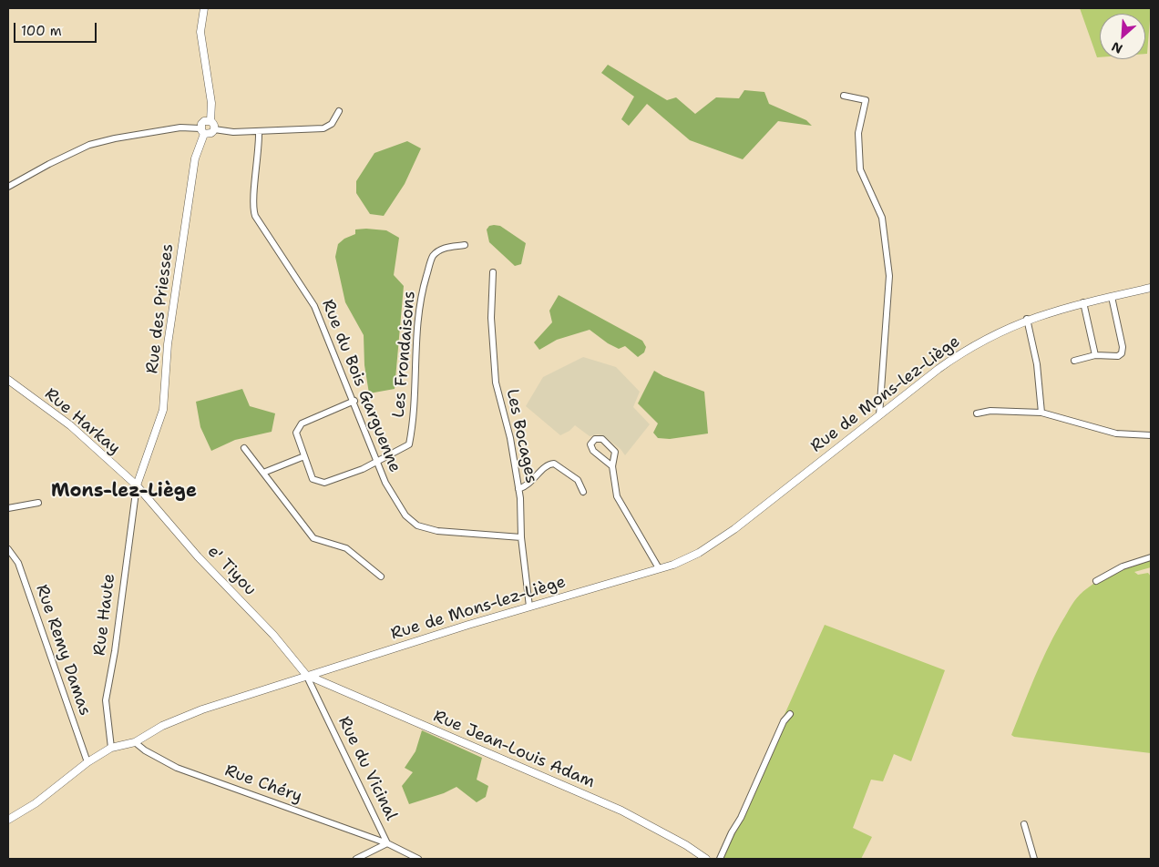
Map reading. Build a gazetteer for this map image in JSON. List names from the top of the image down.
{
  "streets": {
    "street": [
      "Rue des Priesses",
      "Les Frondaisons",
      "Rue du Bois Garguenne",
      "Rue de Mons-lez-Liège",
      "Rue Harkay",
      "Les Bocages",
      "e' Tiyou",
      "Rue Haute",
      "Rue Remy Damas",
      "Rue Jean-Louis Adam",
      "Rue du Vicinal",
      "Rue Chéry"
    ]
  },
  "crossings": [
    ["Rue des Priesses", "Rue Harkay"],
    ["Rue des Priesses", "e' Tiyou"],
    ["Rue des Priesses", "Rue Haute"],
    ["Les Frondaisons", "Rue du Bois Garguenne"],
    ["Rue du Bois Garguenne", "Les Bocages"],
    ["Rue de Mons-lez-Liège", "Les Bocages"],
    ["Rue de Mons-lez-Liège", "e' Tiyou"],
    ["Rue de Mons-lez-Liège", "Rue Haute"],
    ["Rue de Mons-lez-Liège", "Rue Remy Damas"],
    ["Rue de Mons-lez-Liège", "Rue Jean-Louis Adam"],
    ["Rue de Mons-lez-Liège", "Rue du Vicinal"],
    ["Rue de Mons-lez-Liège", "Rue Chéry"],
    ["Rue Harkay", "e' Tiyou"],
    ["Rue Harkay", "Rue Haute"],
    ["e' Tiyou", "Rue Haute"],
    ["e' Tiyou", "Rue Jean-Louis Adam"],
    ["e' Tiyou", "Rue du Vicinal"],
    ["Rue Jean-Louis Adam", "Rue du Vicinal"],
    ["Rue du Vicinal", "Rue Chéry"]
  ],
  "districts": ["Mons-lez-Liège"],
  "scale_bar": "100 m",
  "north": "bottom left"
}
